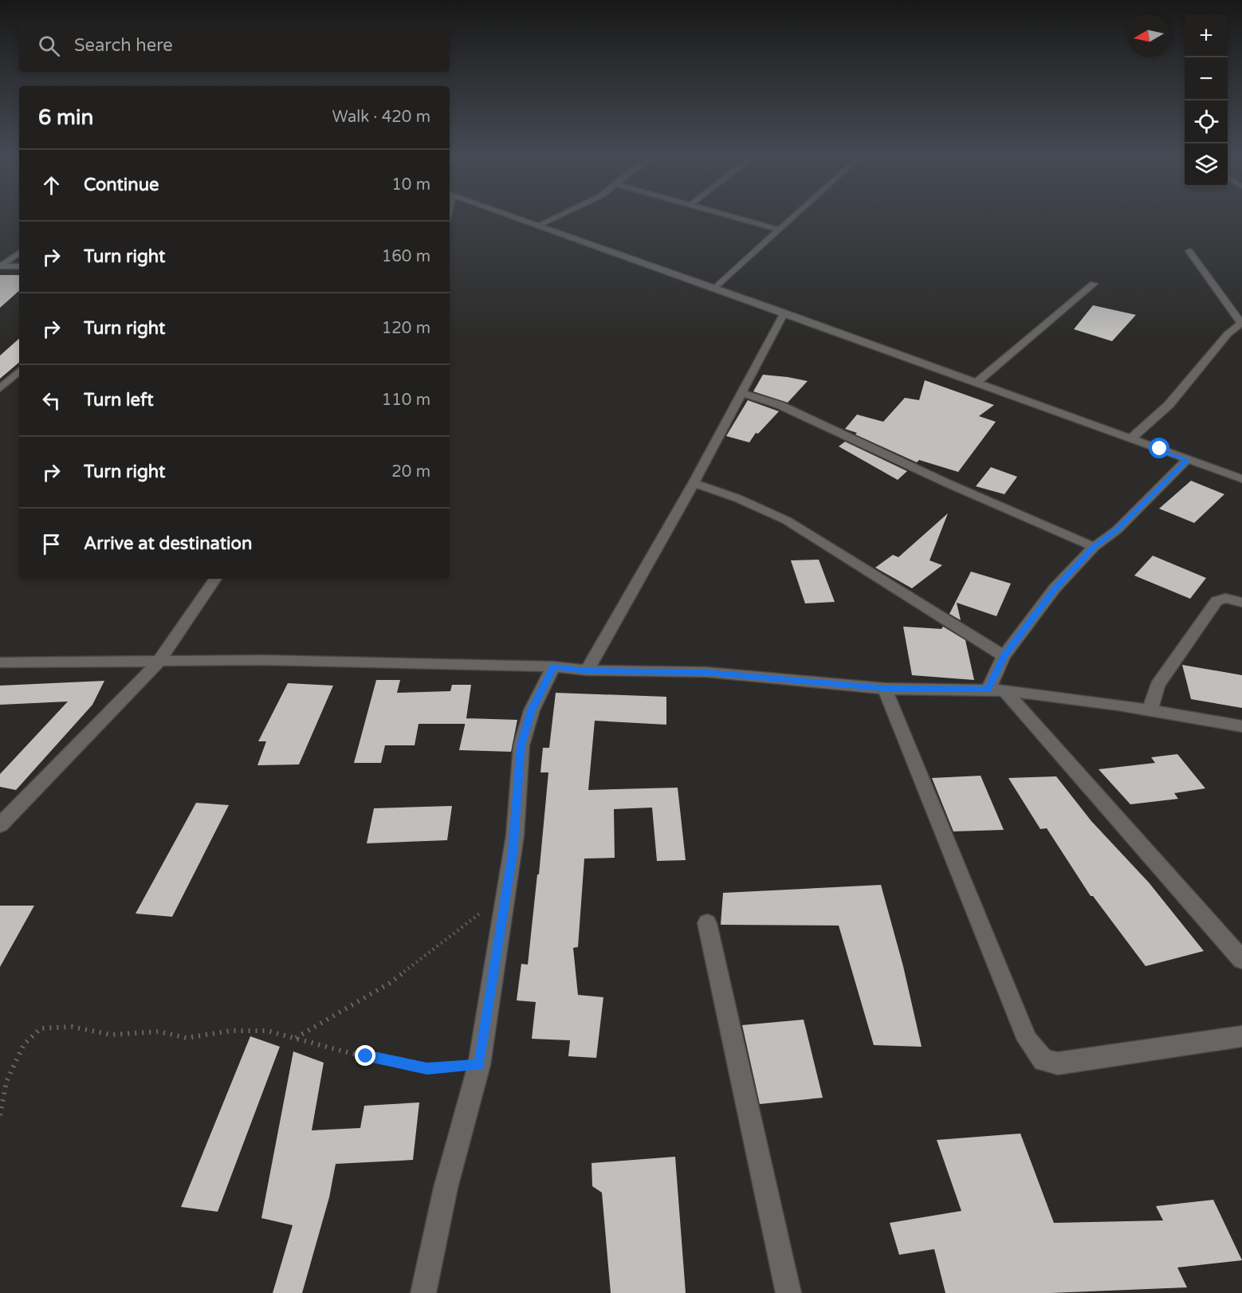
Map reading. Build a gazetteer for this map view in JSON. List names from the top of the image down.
{
  "north": "left",
  "page": {
    "map_buttons": ["+", "−"],
    "search": "Search here",
    "heading": ["6 min", "Walk · 420 m"],
    "list": [
      ["Continue", "10 m"],
      ["Turn right", "160 m"],
      ["Turn right", "120 m"],
      ["Turn left", "110 m"],
      ["Turn right", "20 m"],
      "Arrive at destination"
    ]
  }
}
